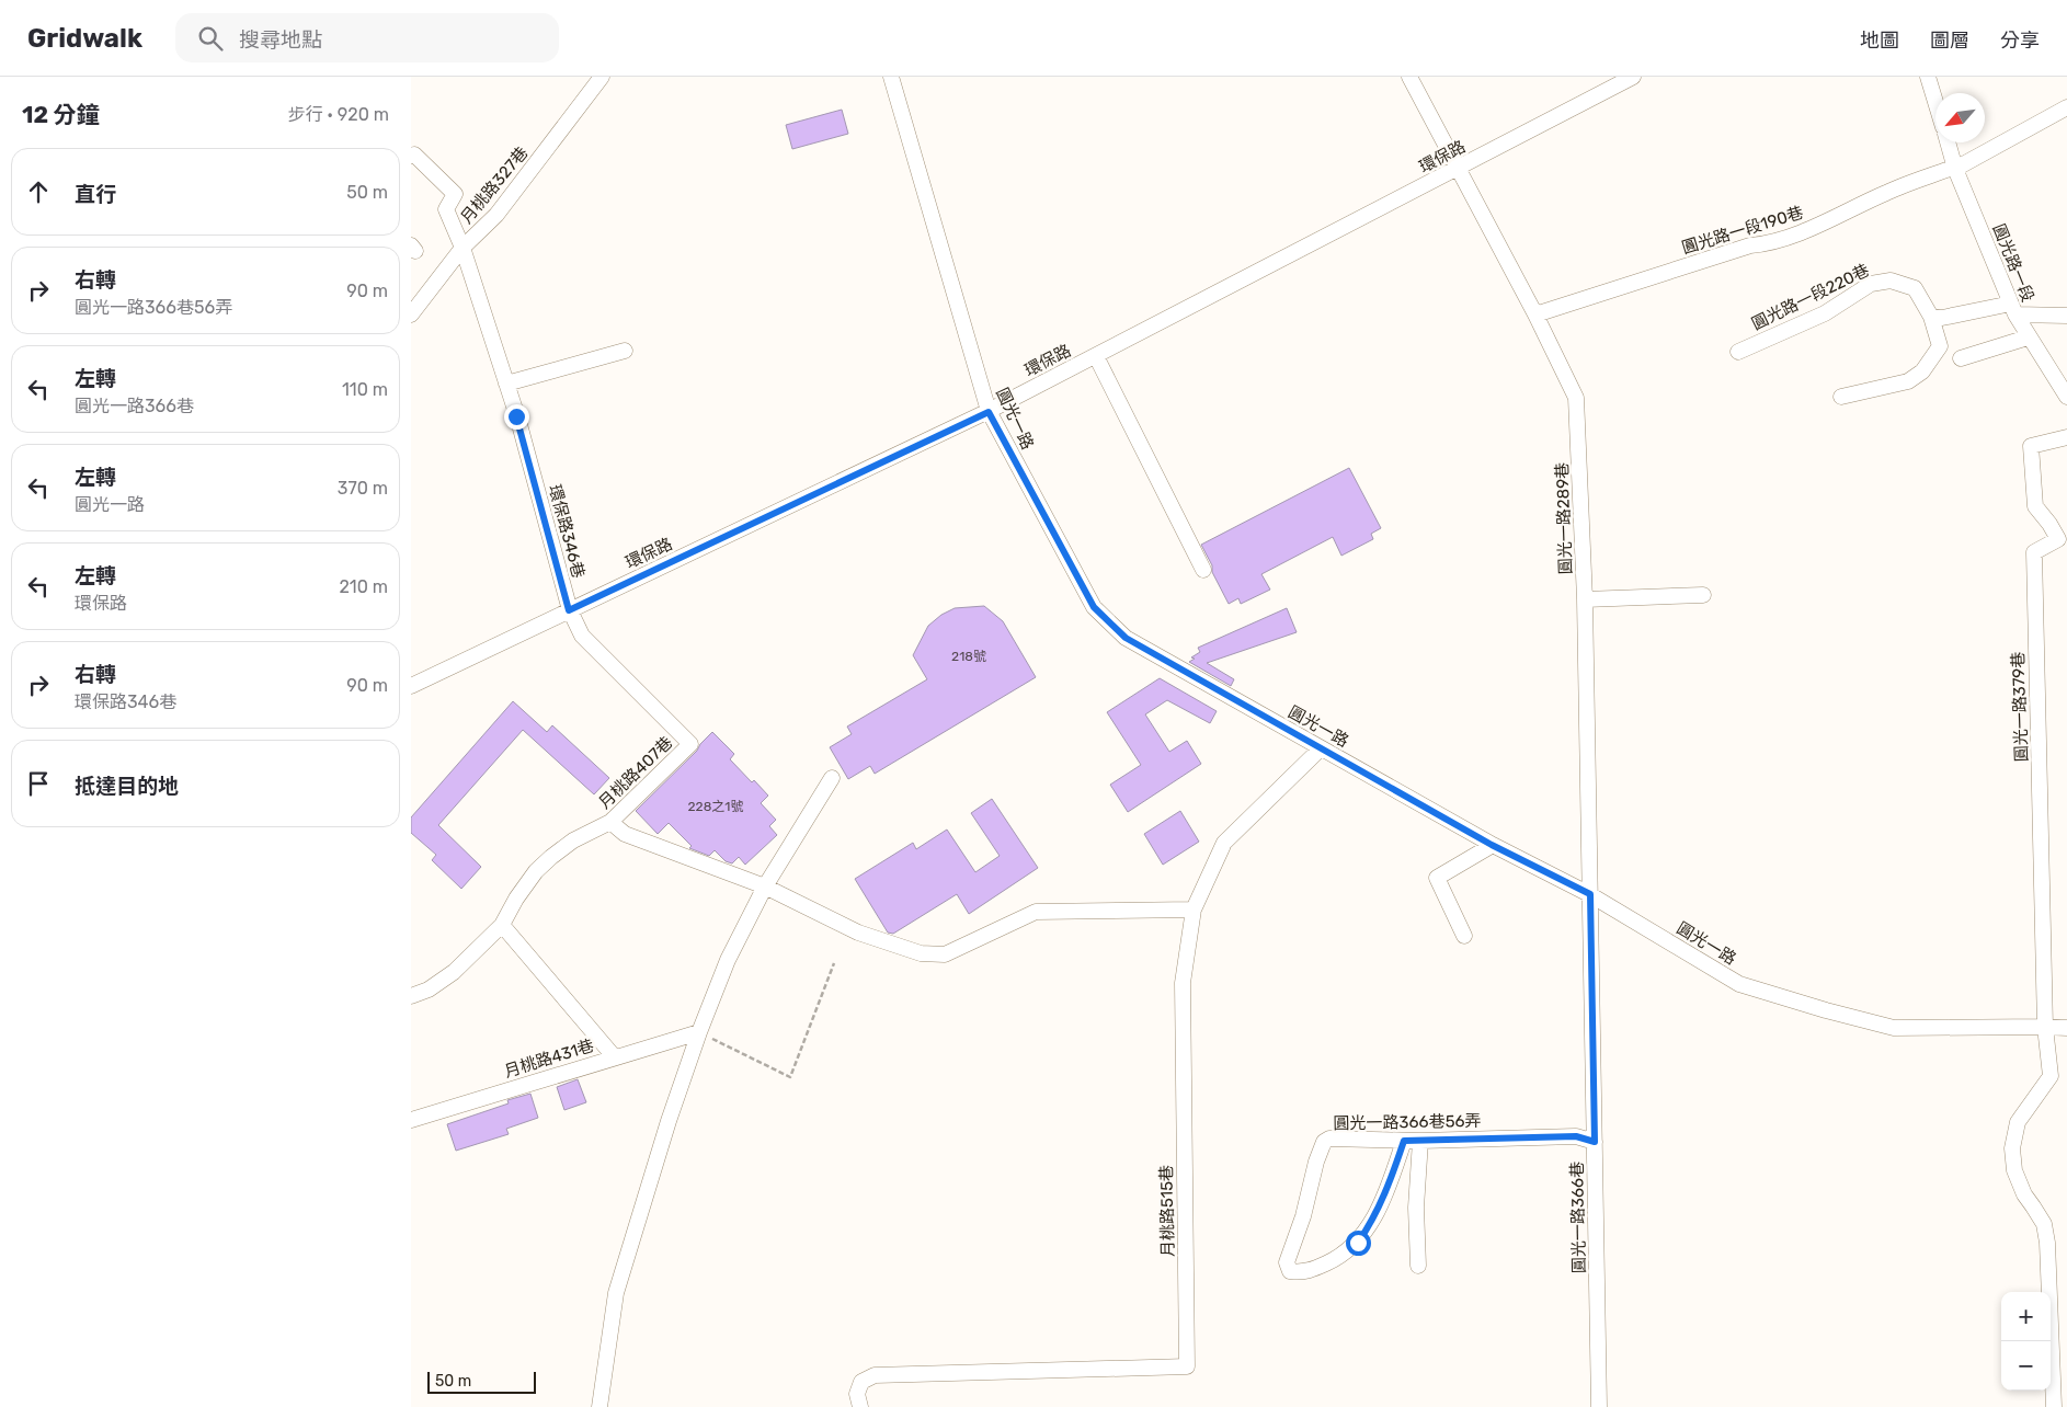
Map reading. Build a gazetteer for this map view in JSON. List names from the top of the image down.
{
  "streets": {
    "street": [
      "環保路",
      "月桃路327巷",
      "圓光路一段190巷",
      "圓光路一段",
      "圓光路一段220巷",
      "圓光一路",
      "圓光一路289巷",
      "環保路346巷",
      "圓光一路379巷",
      "月桃路407巷",
      "月桃路431巷",
      "圓光一路366巷56弄",
      "月桃路515巷",
      "圓光一路366巷"
    ]
  },
  "crossings": [
    ["環保路", "圓光一路"],
    ["環保路", "圓光一路289巷"],
    ["環保路", "環保路346巷"],
    ["月桃路327巷", "環保路346巷"],
    ["圓光路一段190巷", "圓光路一段"],
    ["圓光路一段190巷", "圓光一路289巷"],
    ["圓光一路", "圓光一路289巷"],
    ["圓光一路", "圓光一路379巷"],
    ["圓光一路", "月桃路515巷"],
    ["圓光一路", "圓光一路366巷"],
    ["圓光一路289巷", "圓光一路366巷"],
    ["環保路346巷", "月桃路407巷"],
    ["圓光一路366巷56弄", "圓光一路366巷"]
  ],
  "house_numbers": ["218號", "228之1號"],
  "scale_bar": "50 m",
  "north": "bottom left",
  "page": {
    "header": "Gridwalk",
    "search": "搜尋地點",
    "nav": ["地圖", "圖層", "分享"],
    "heading": ["12 分鐘", "步行 · 920 m"],
    "list": [
      ["直行", "50 m"],
      ["右轉", "圓光一路366巷56弄", "90 m"],
      ["左轉", "圓光一路366巷", "110 m"],
      ["左轉", "圓光一路", "370 m"],
      ["左轉", "環保路", "210 m"],
      ["右轉", "環保路346巷", "90 m"],
      "抵達目的地"
    ],
    "map_buttons": ["+", "−"],
    "scale": "50 m"
  }
}
